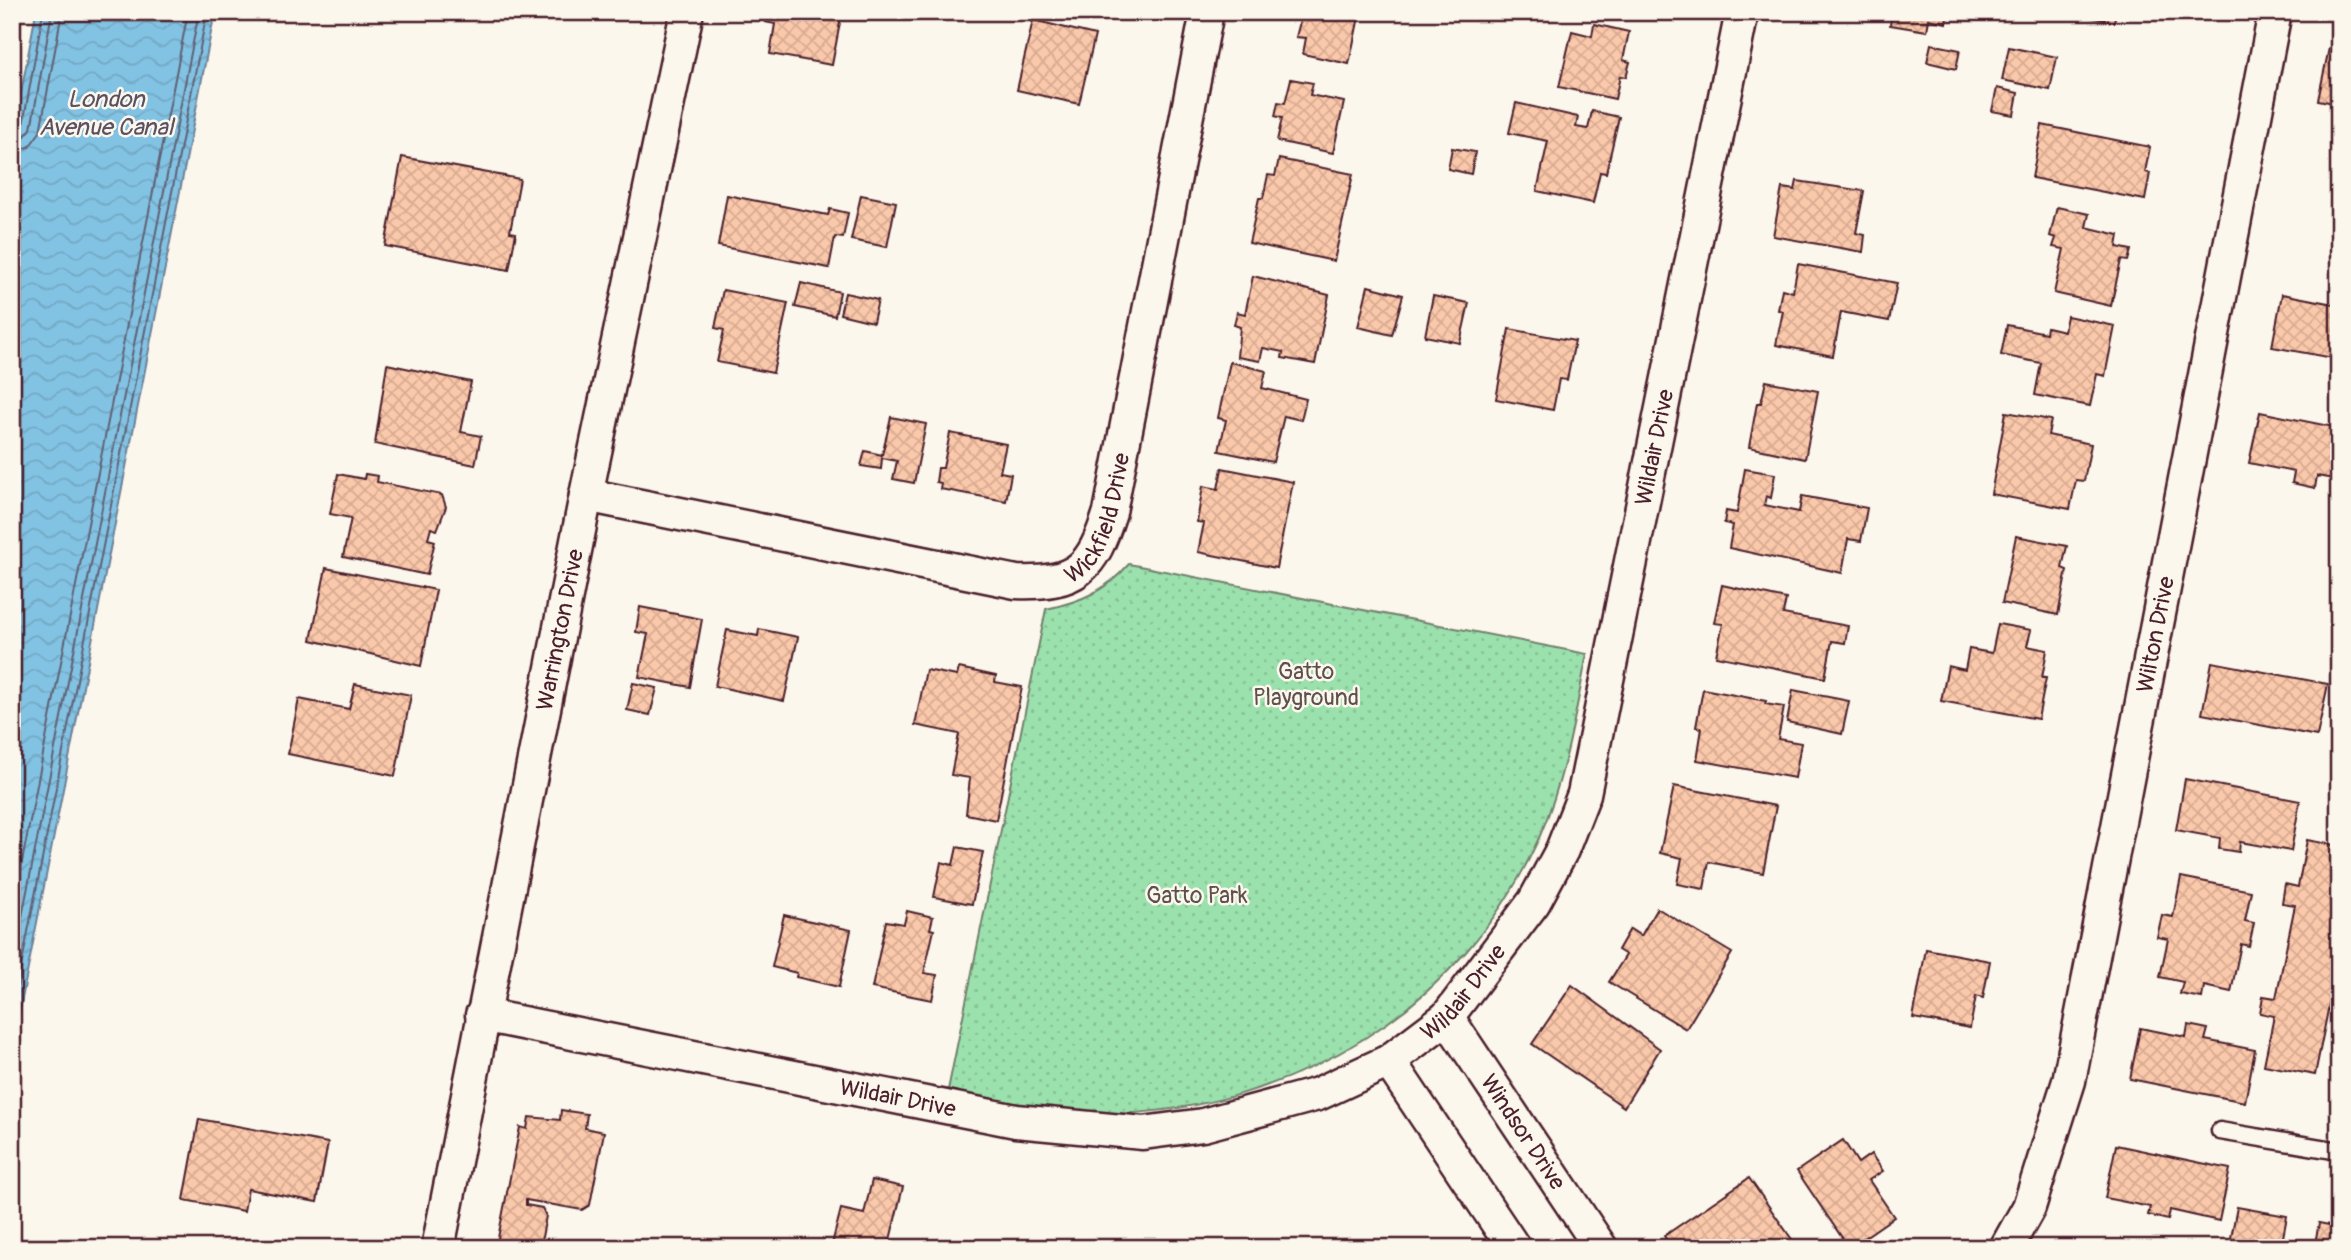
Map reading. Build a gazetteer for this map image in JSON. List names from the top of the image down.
{
  "streets": {
    "street": [
      "Wildair Drive",
      "Wickfield Drive",
      "Warrington Drive",
      "Wilton Drive",
      "Windsor Drive"
    ]
  },
  "crossings": [
    ["Wildair Drive", "Warrington Drive"],
    ["Wildair Drive", "Windsor Drive"],
    ["Wickfield Drive", "Warrington Drive"]
  ],
  "water": ["London Avenue Canal"],
  "parks": ["Gatto Playground", "Gatto Park"]
}
